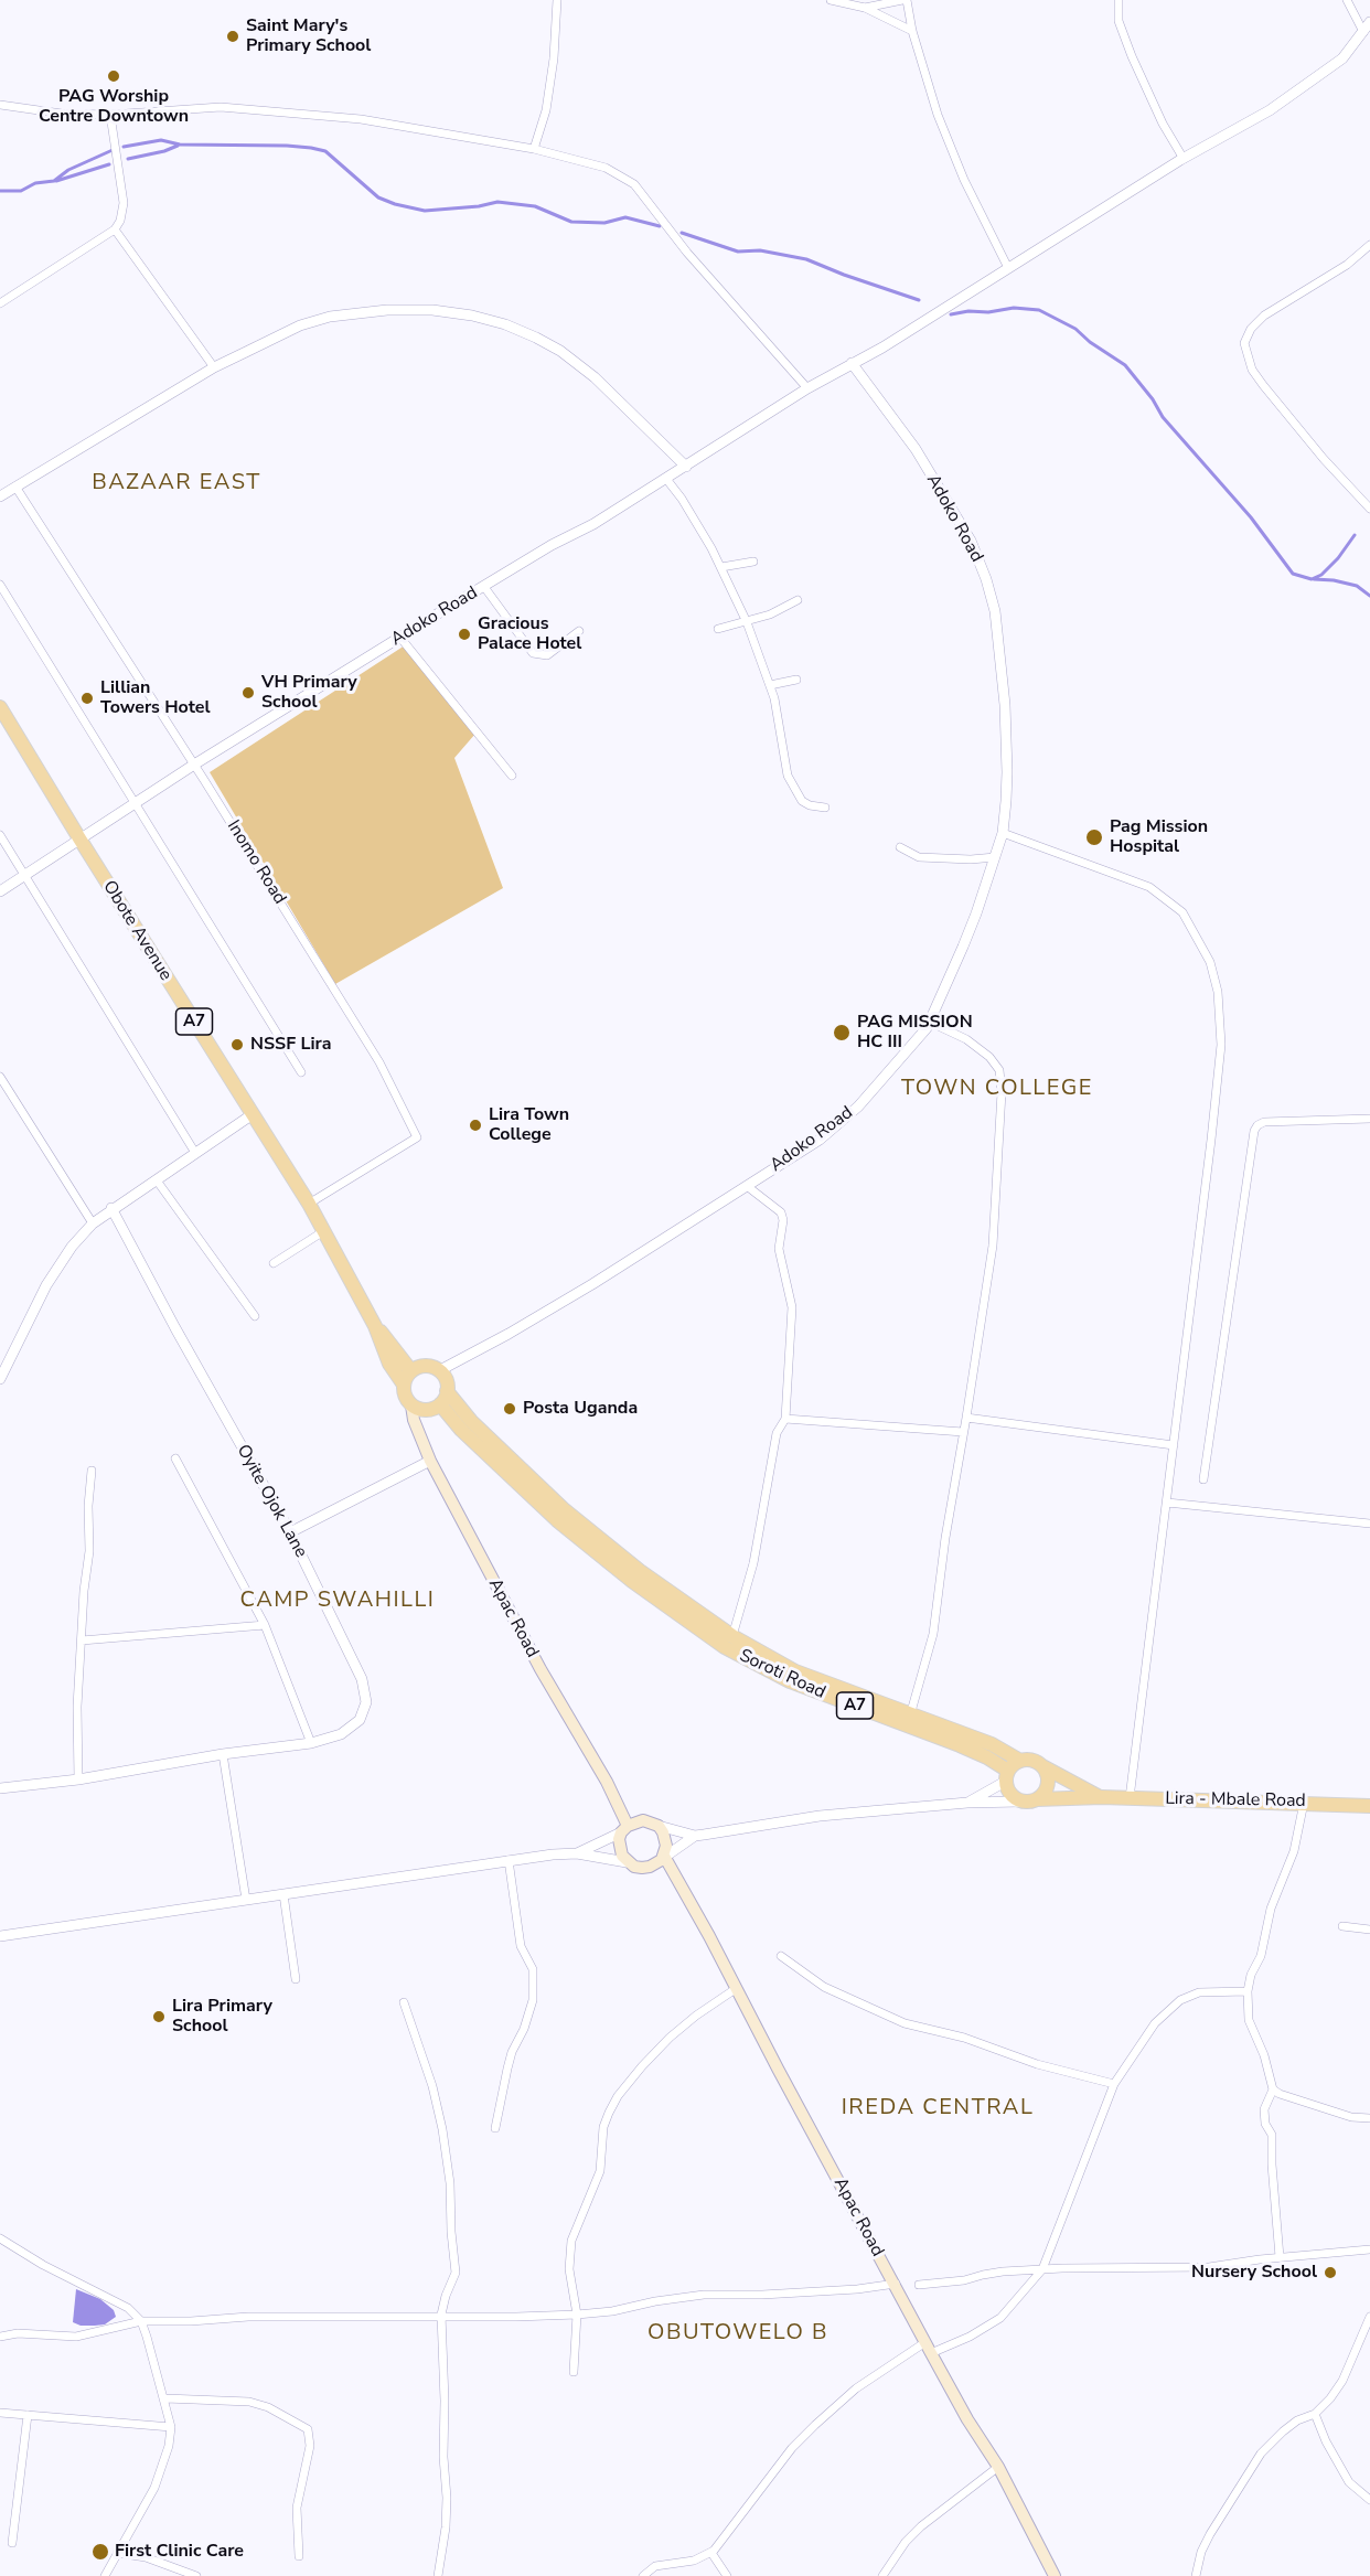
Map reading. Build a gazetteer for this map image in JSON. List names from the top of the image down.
{
  "streets": {
    "main road": [
      "Obote Avenue",
      "A7",
      "Apac Road",
      "Soroti Road",
      "Lira - Mbale Road"
    ],
    "street": ["Adoko Road", "Inomo Road", "Oyite Ojok Lane"]
  },
  "crossings": [
    ["Adoko Road", "Inomo Road"],
    ["Adoko Road", "Obote Avenue"],
    ["Adoko Road", "A7"],
    ["Adoko Road", "Apac Road"],
    ["Inomo Road", "Obote Avenue"],
    ["Obote Avenue", "A7"],
    ["Obote Avenue", "Apac Road"],
    ["A7", "Apac Road"],
    ["A7", "Soroti Road"],
    ["A7", "Lira - Mbale Road"]
  ],
  "districts": [
    "BAZAAR EAST",
    "TOWN COLLEGE",
    "CAMP SWAHILLI",
    "IREDA CENTRAL",
    "OBUTOWELO B"
  ],
  "places": [
    "Saint Mary's Primary School",
    "PAG Worship Centre Downtown",
    "Gracious Palace Hotel",
    "VH Primary School",
    "Lillian Towers Hotel",
    "Pag Mission Hospital",
    "PAG MISSION HC III",
    "NSSF Lira",
    "Lira Town College",
    "Posta Uganda",
    "Lira Primary School",
    "Nursery School",
    "First Clinic Care"
  ]
}
